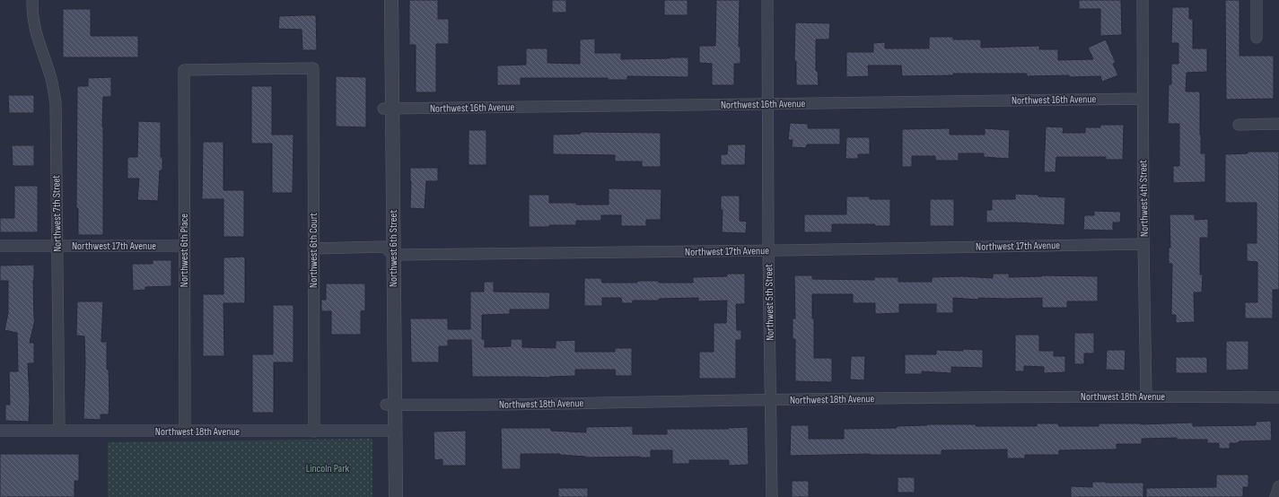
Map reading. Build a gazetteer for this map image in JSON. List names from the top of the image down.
{
  "streets": {
    "street": [
      "Northwest 16th Avenue",
      "Northwest 4th Street",
      "Northwest 7th Street",
      "Northwest 17th Avenue",
      "Northwest 6th Street",
      "Northwest 6th Place",
      "Northwest 6th Court",
      "Northwest 5th Street",
      "Northwest 18th Avenue"
    ]
  },
  "crossings": [
    ["Northwest 16th Avenue", "Northwest 4th Street"],
    ["Northwest 16th Avenue", "Northwest 6th Street"],
    ["Northwest 16th Avenue", "Northwest 5th Street"],
    ["Northwest 4th Street", "Northwest 17th Avenue"],
    ["Northwest 4th Street", "Northwest 18th Avenue"],
    ["Northwest 7th Street", "Northwest 17th Avenue"],
    ["Northwest 7th Street", "Northwest 18th Avenue"],
    ["Northwest 17th Avenue", "Northwest 6th Street"],
    ["Northwest 17th Avenue", "Northwest 6th Place"],
    ["Northwest 17th Avenue", "Northwest 6th Court"],
    ["Northwest 17th Avenue", "Northwest 5th Street"],
    ["Northwest 6th Street", "Northwest 18th Avenue"],
    ["Northwest 6th Place", "Northwest 6th Court"],
    ["Northwest 6th Place", "Northwest 18th Avenue"],
    ["Northwest 6th Court", "Northwest 18th Avenue"],
    ["Northwest 5th Street", "Northwest 18th Avenue"]
  ],
  "parks": ["Lincoln Park"]
}
